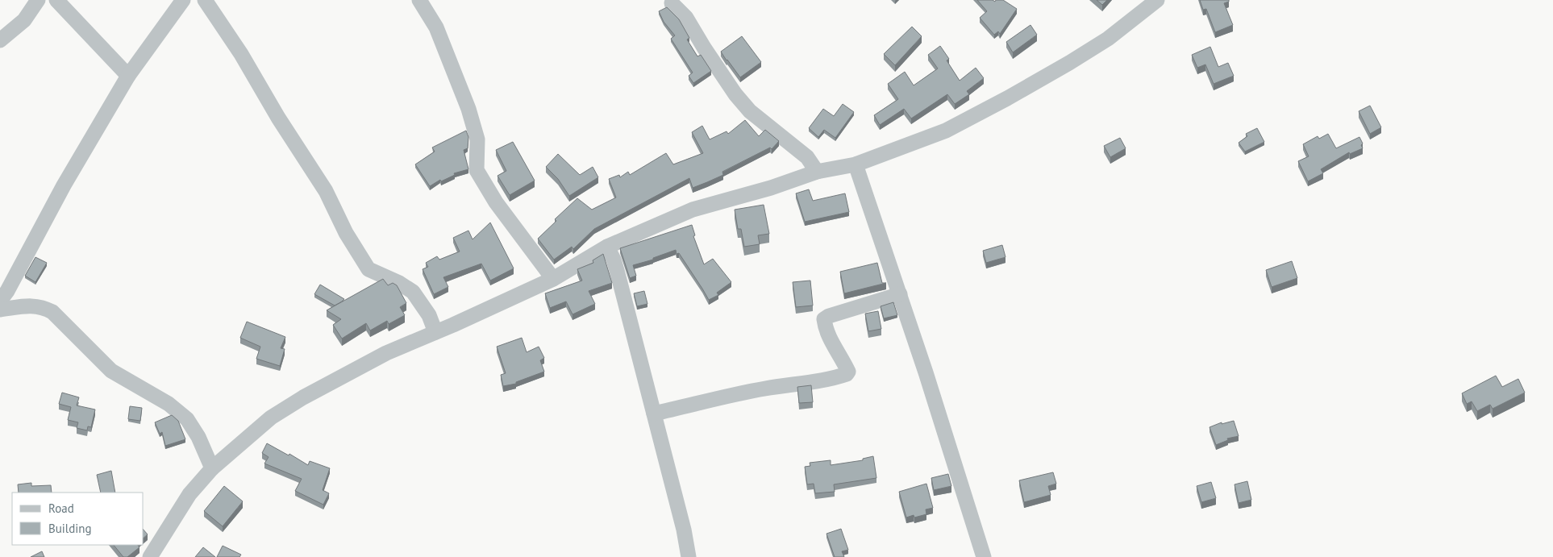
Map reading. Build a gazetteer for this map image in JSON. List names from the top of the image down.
{
  "legend": ["Road", "Building"]
}
